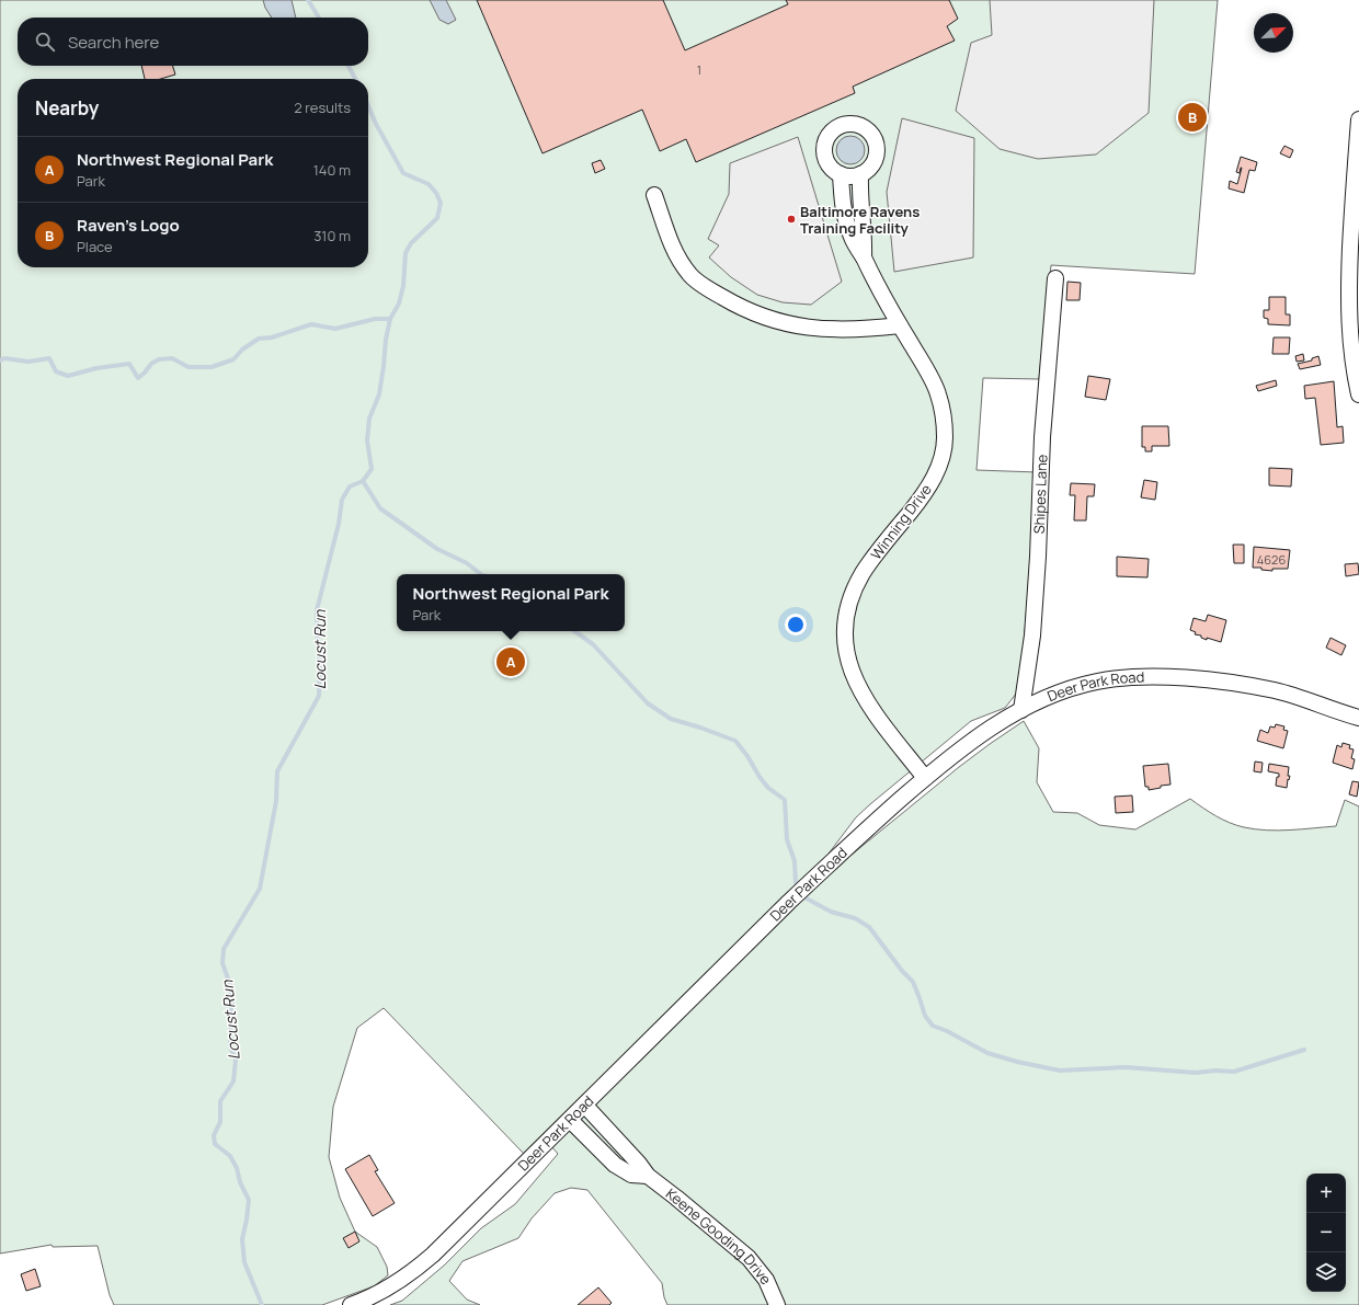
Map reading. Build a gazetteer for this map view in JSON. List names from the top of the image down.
{
  "streets": {
    "street": [
      "Shipes Lane",
      "Winning Drive",
      "Deer Park Road",
      "Keene Gooding Drive"
    ]
  },
  "crossings": [
    ["Shipes Lane", "Deer Park Road"],
    ["Winning Drive", "Deer Park Road"],
    ["Deer Park Road", "Keene Gooding Drive"]
  ],
  "water": ["Locust Run"],
  "places": ["Baltimore Ravens Training Facility"],
  "house_numbers": ["1", "4626"],
  "north": "top right",
  "page": {
    "search": "Search here",
    "heading": ["Nearby", "2 results"],
    "pins": ["B", "A"],
    "list": [
      {
        "mark": "A",
        "name": "Northwest Regional Park",
        "note": "Park",
        "value": "140 m"
      },
      {
        "mark": "B",
        "name": "Raven's Logo",
        "note": "Place",
        "value": "310 m"
      }
    ],
    "popup": ["Northwest Regional Park", "Park"],
    "map_buttons": ["+", "−"]
  }
}
